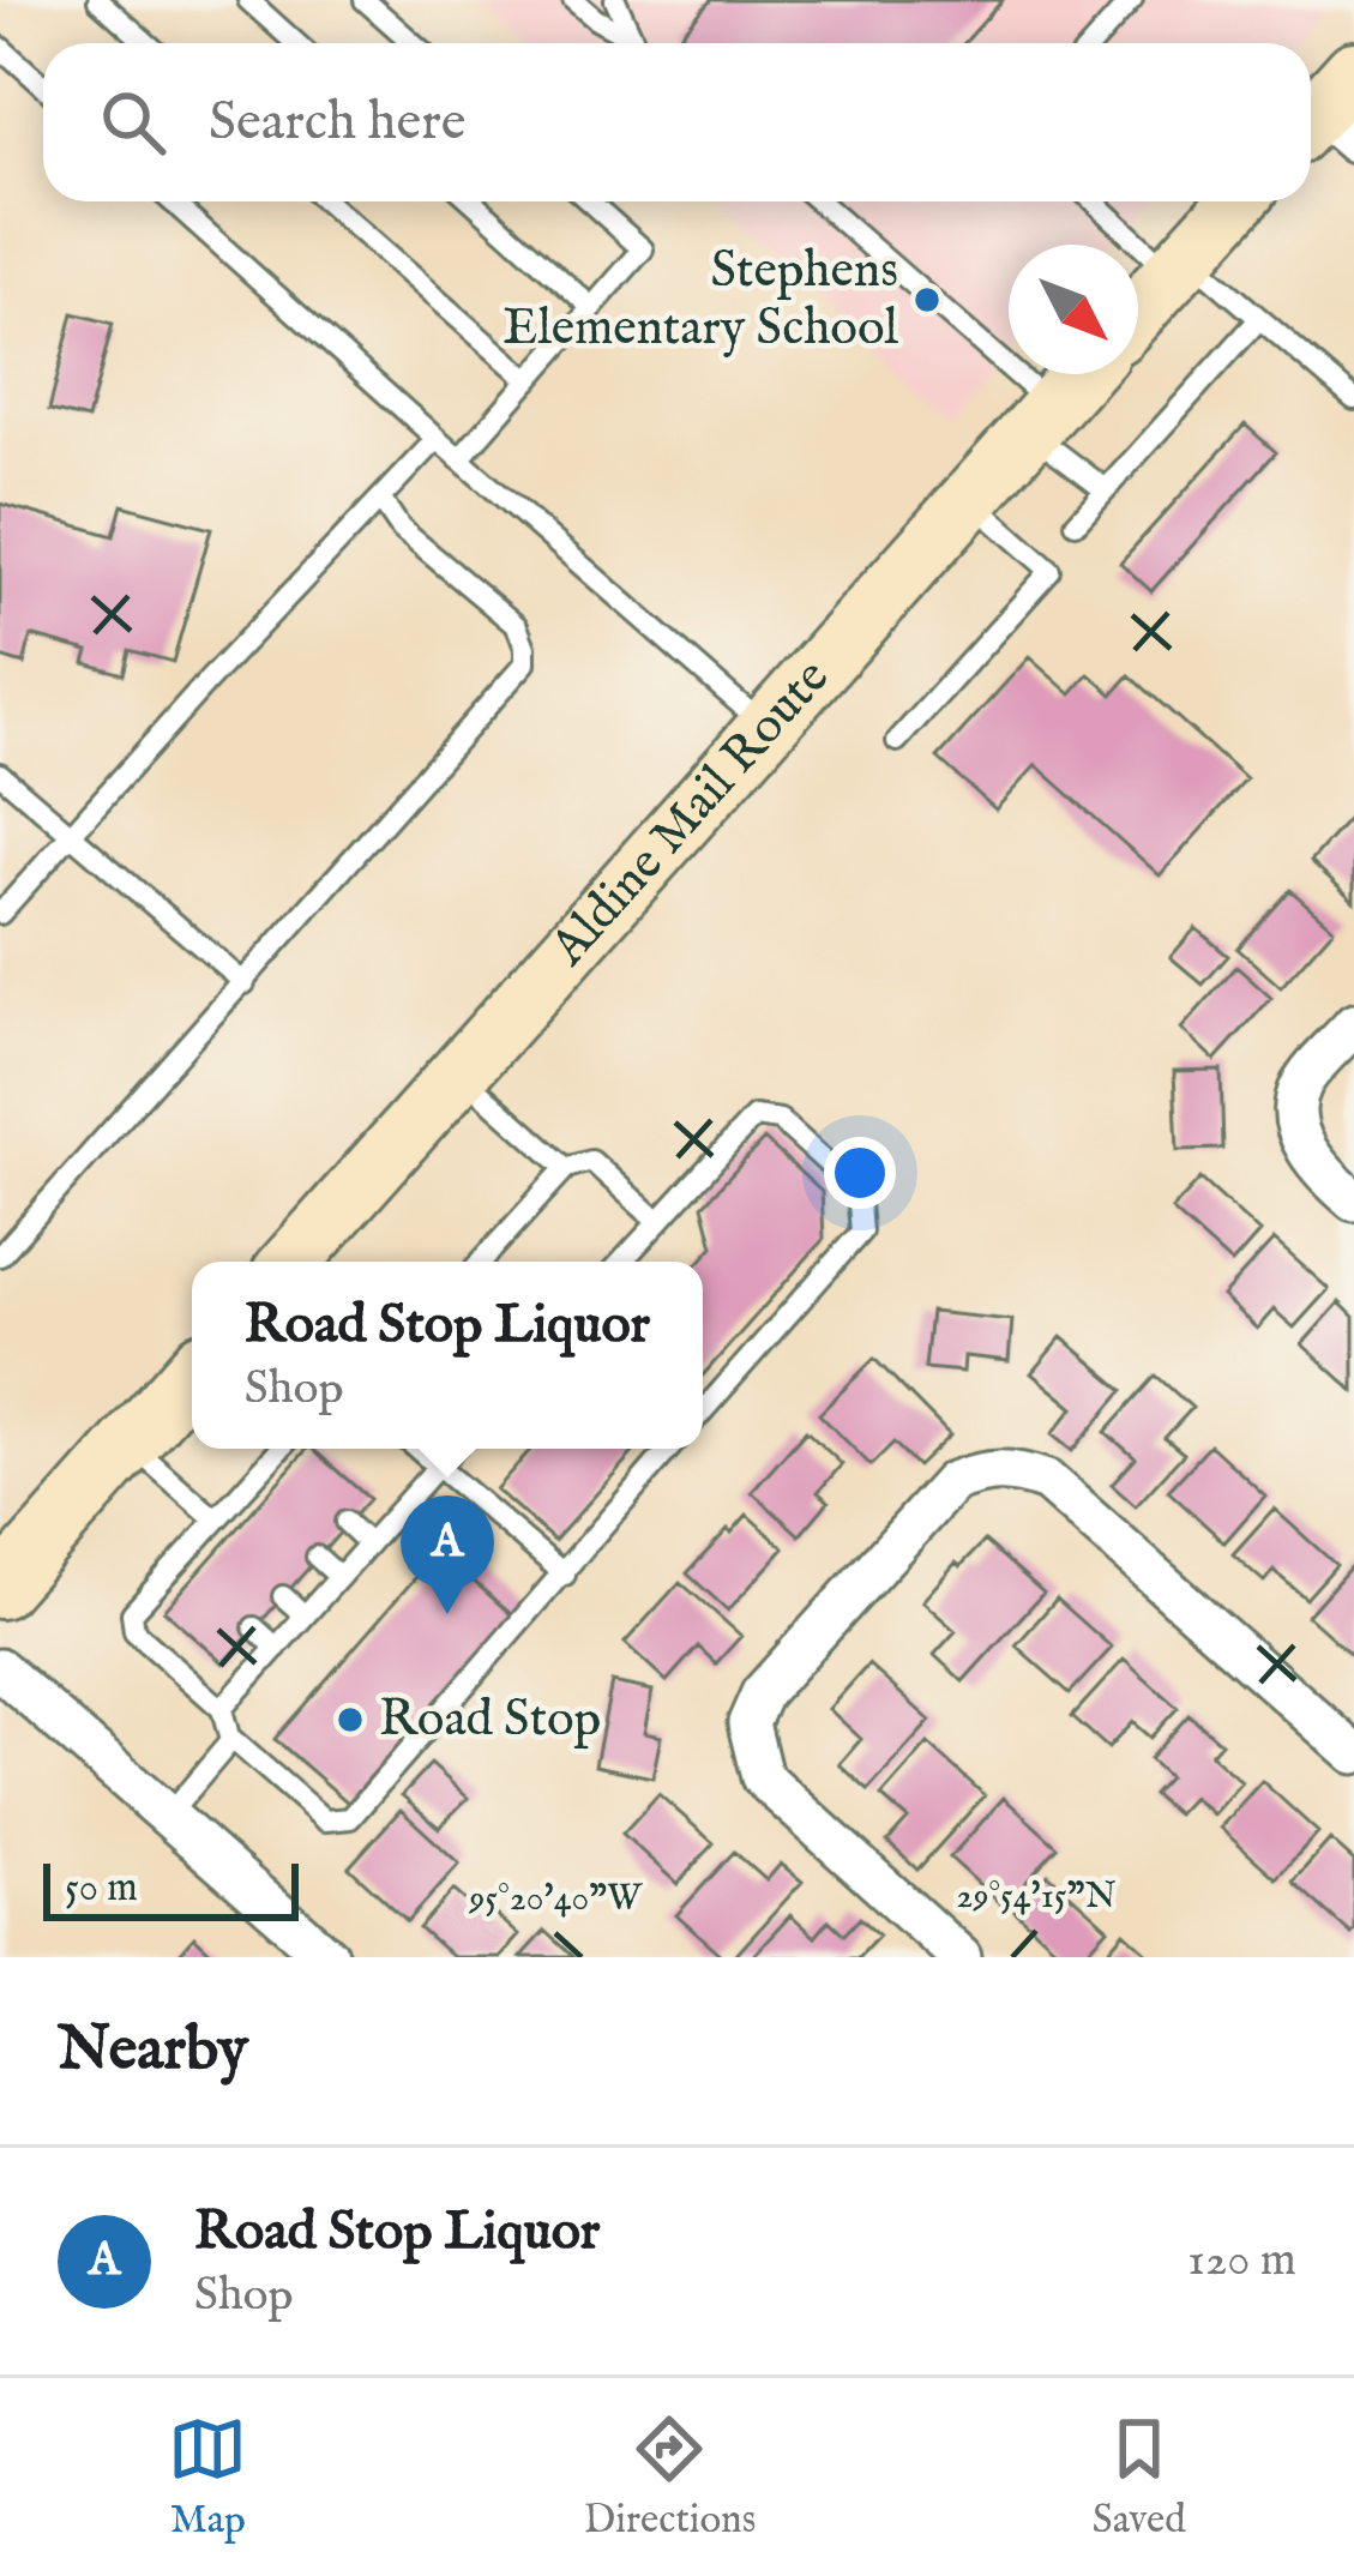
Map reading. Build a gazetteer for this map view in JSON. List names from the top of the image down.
{
  "streets": {
    "main road": ["Aldine Mail Route"]
  },
  "places": ["Stephens Elementary School", "Road Stop"],
  "scale_bar": "50 m",
  "north": "bottom right",
  "page": {
    "search": "Search here",
    "popup": ["Road Stop Liquor", "Shop"],
    "pins": "A",
    "scale": "50 m",
    "heading": "Nearby",
    "list": [
      {
        "mark": "A",
        "name": "Road Stop Liquor",
        "note": "Shop",
        "value": "120 m"
      }
    ],
    "nav": ["Map", "Directions", "Saved"]
  },
  "coordinates": ["29°54'15\"N", "95°20'40\"W"]
}
